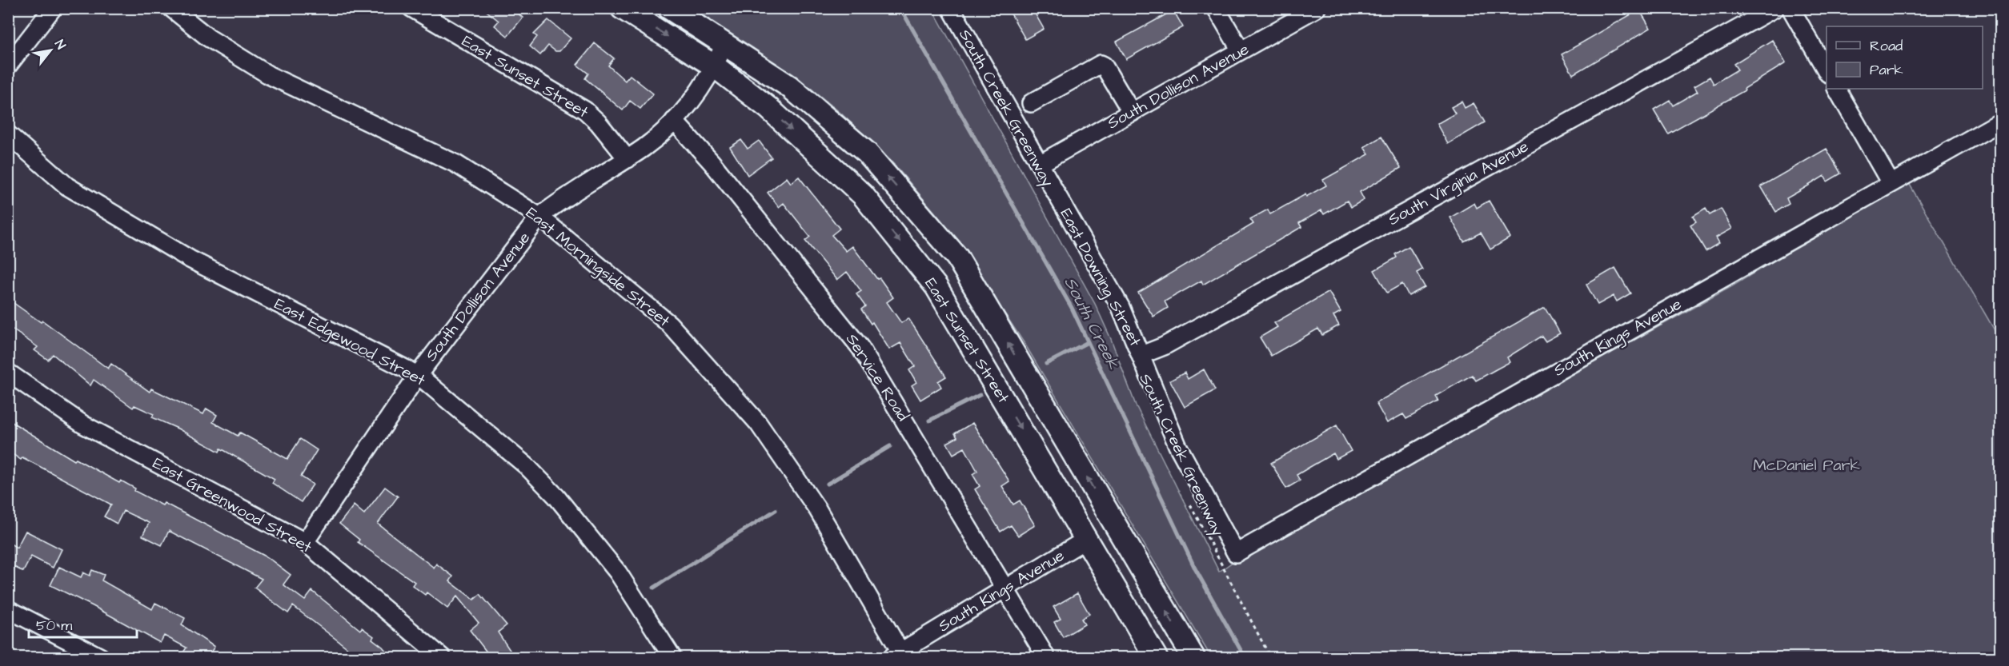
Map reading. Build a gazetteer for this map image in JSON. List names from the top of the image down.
{
  "streets": {
    "main road": ["East Sunset Street"],
    "street": [
      "South Dollison Avenue",
      "South Virginia Avenue",
      "East Morningside Street",
      "East Downing Street",
      "South Kings Avenue",
      "East Edgewood Street",
      "Service Road",
      "East Greenwood Street"
    ],
    "path": ["South Creek Greenway"]
  },
  "crossings": [
    ["East Sunset Street", "South Dollison Avenue"],
    ["East Sunset Street", "South Kings Avenue"],
    ["South Dollison Avenue", "East Morningside Street"],
    ["South Dollison Avenue", "East Downing Street"],
    ["South Dollison Avenue", "East Edgewood Street"],
    ["South Dollison Avenue", "Service Road"],
    ["South Dollison Avenue", "East Greenwood Street"],
    ["South Virginia Avenue", "East Downing Street"],
    ["East Morningside Street", "South Kings Avenue"],
    ["East Downing Street", "South Kings Avenue"],
    ["South Kings Avenue", "Service Road"]
  ],
  "water": ["South Creek"],
  "parks": ["McDaniel Park"],
  "legend": ["Road", "Park"],
  "scale_bar": "50 m",
  "north": "top right"
}
